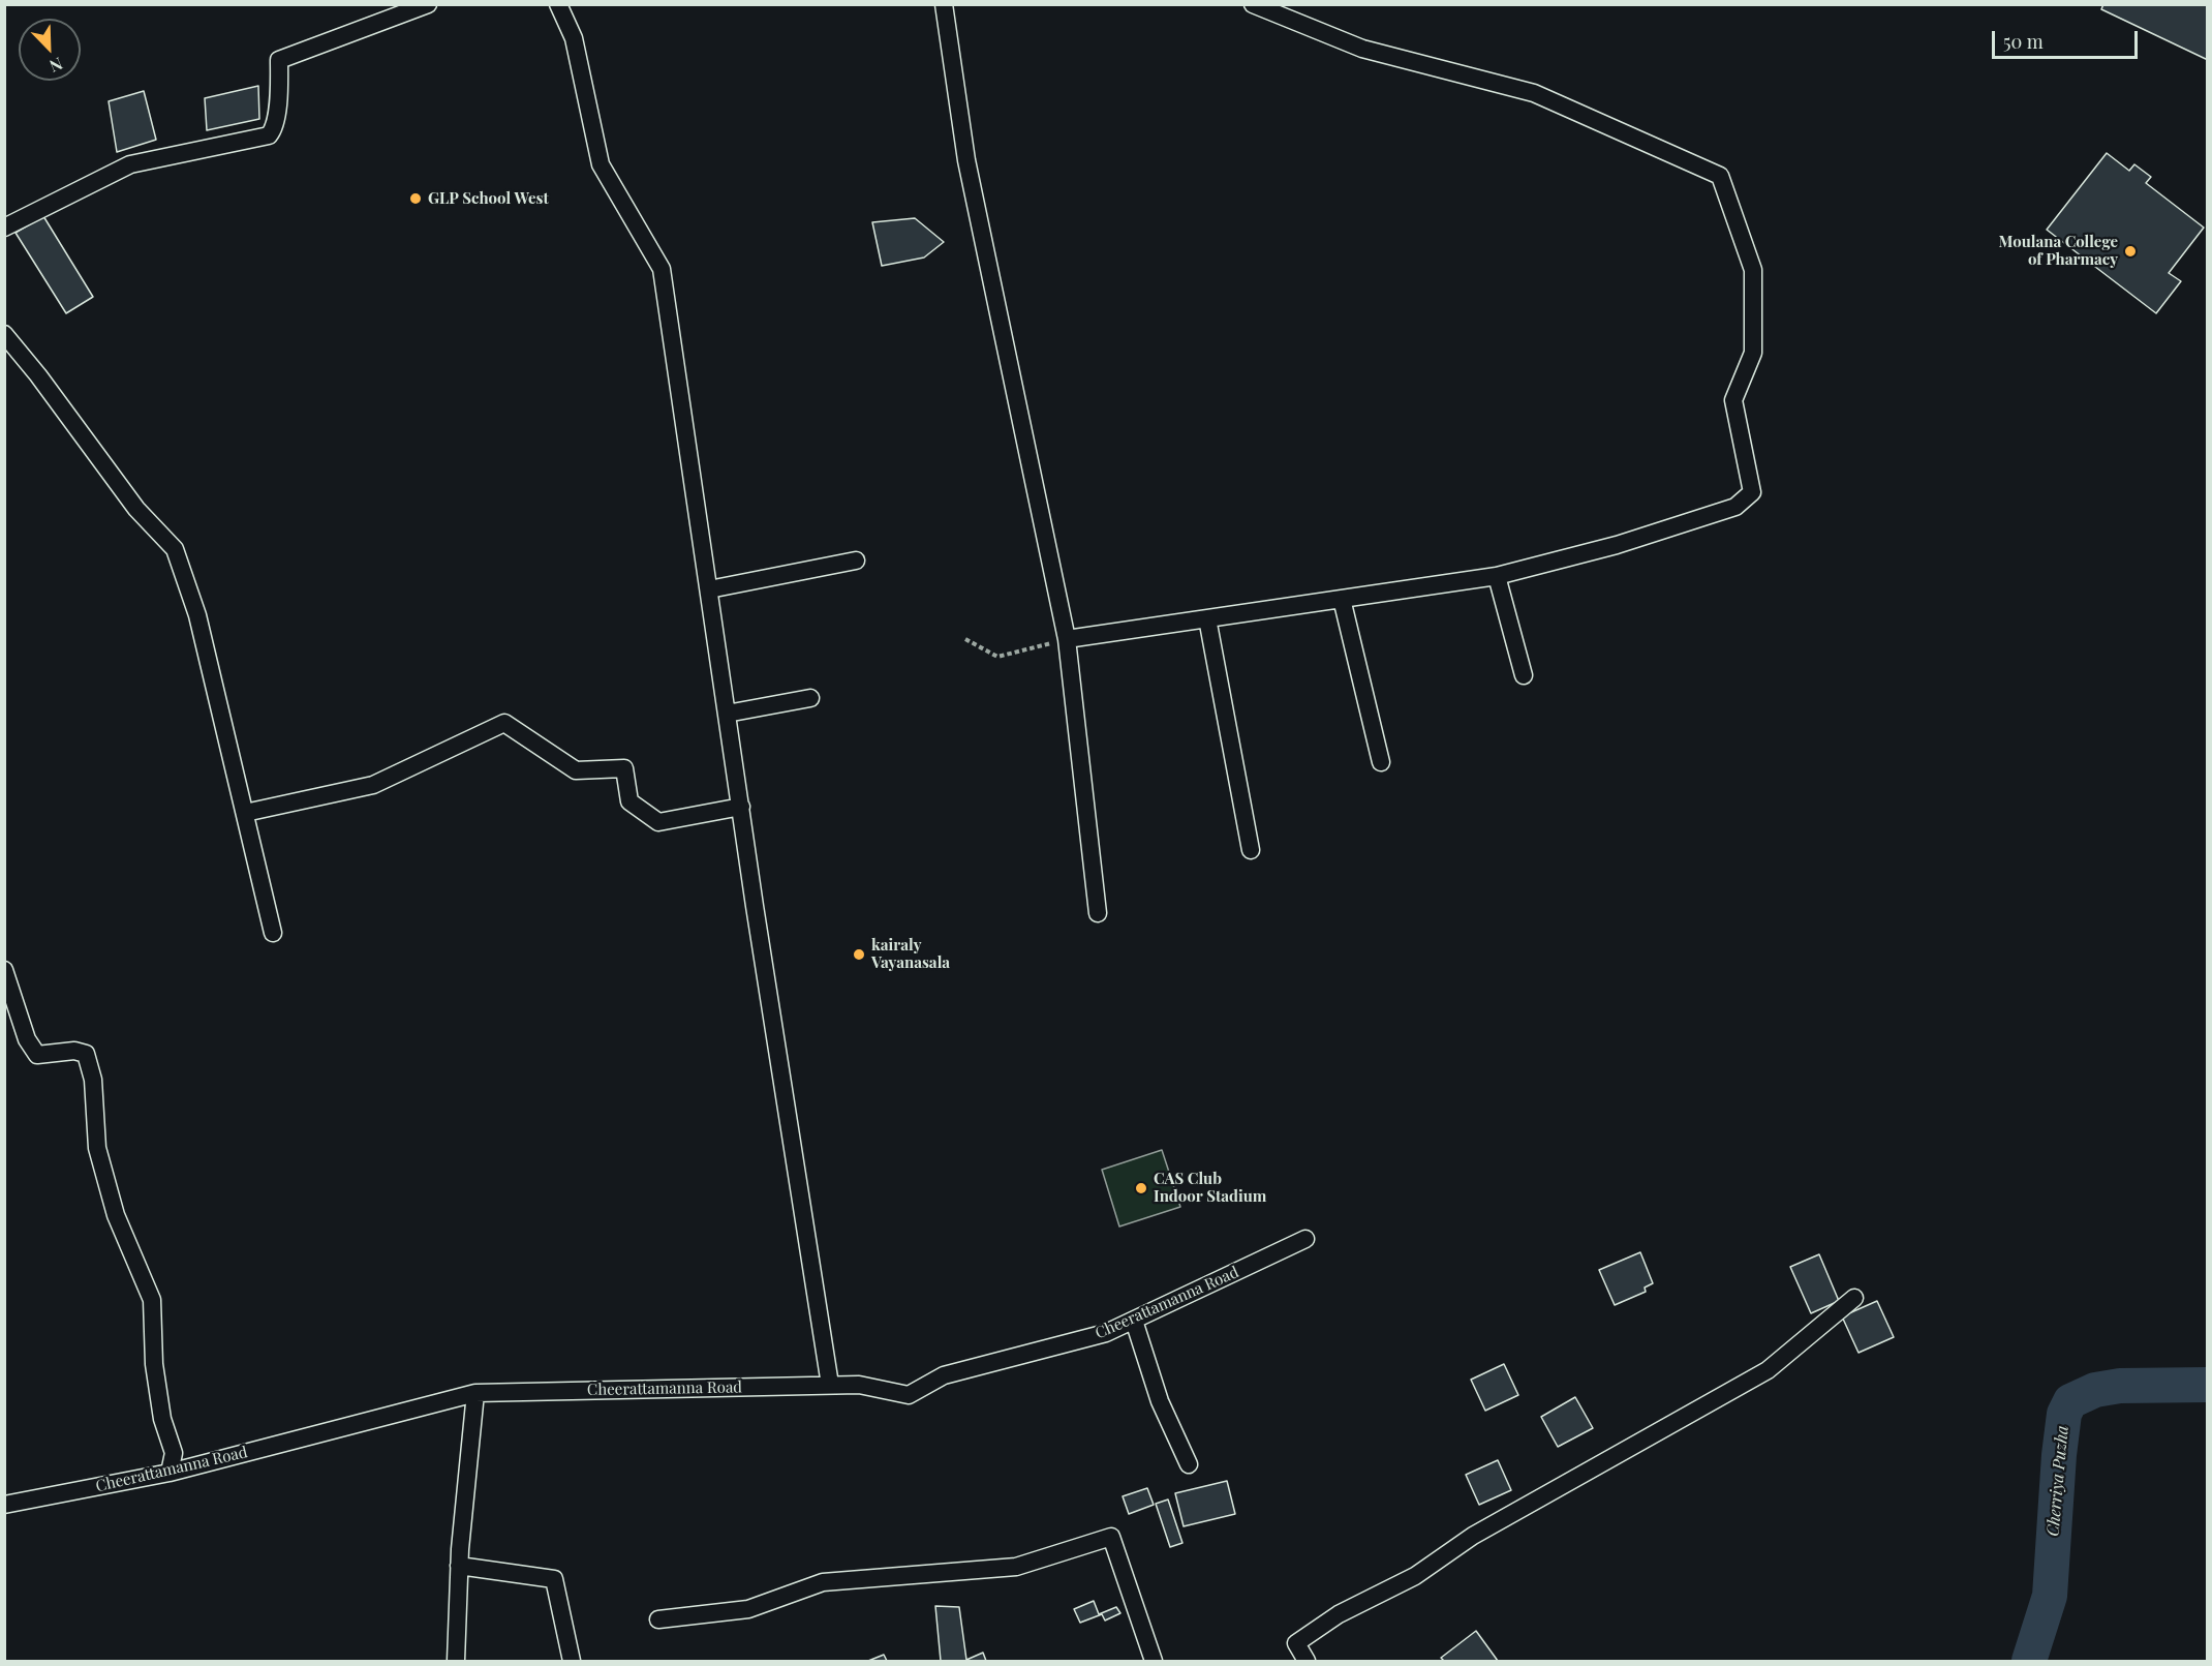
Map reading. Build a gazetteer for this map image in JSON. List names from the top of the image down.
{
  "streets": {
    "street": ["Cheerattamanna Road"]
  },
  "water": ["Cherriya Puzha"],
  "places": [
    "GLP School West",
    "Moulana College of Pharmacy",
    "kairaly Vayanasala",
    "CAS Club Indoor Stadium"
  ],
  "scale_bar": "50 m",
  "north": "bottom right"
}
